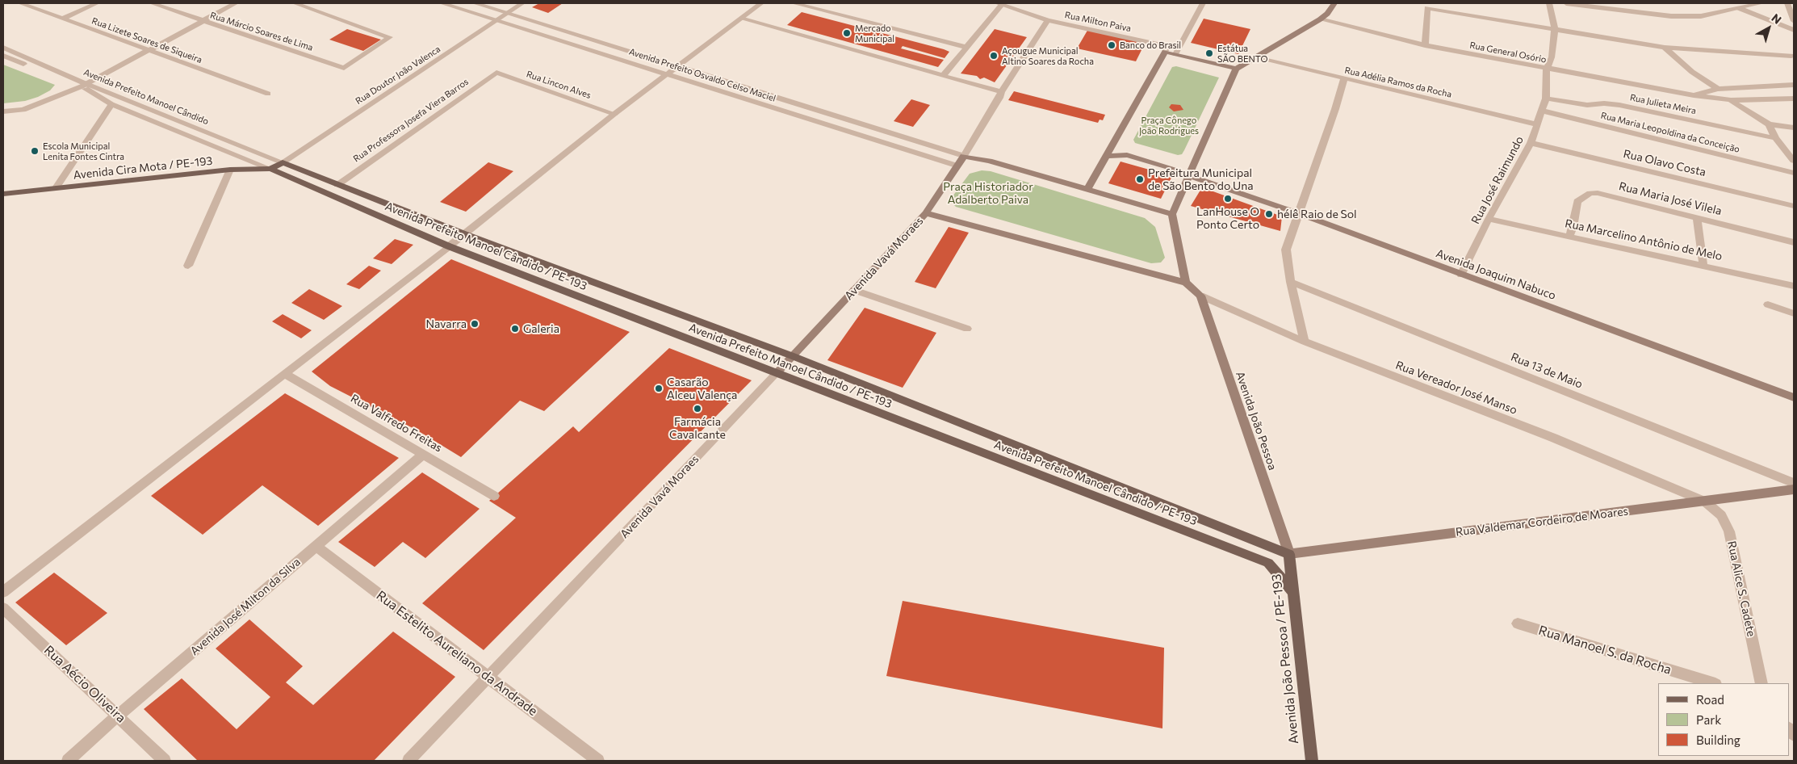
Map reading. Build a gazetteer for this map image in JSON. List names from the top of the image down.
{
  "streets": {
    "main road": [
      "Avenida Cira Mota / PE-193",
      "Avenida Prefeito Manoel Cândido / PE-193",
      "Avenida Vavá Moraes",
      "Avenida Joaquim Nabuco",
      "Avenida João Pessoa",
      "Rua Valdemar Cordeiro de Moares",
      "Avenida João Pessoa / PE-193"
    ],
    "street": [
      "Rua Milton Paiva",
      "Rua Márcio Soares de Lima",
      "Rua Lizete Soares de Siqueira",
      "Rua General Osório",
      "Rua Doutor João Valenca",
      "Avenida Prefeito Osvaldo Celso Maciel",
      "Rua Adélia Ramos da Rocha",
      "Rua Lincon Alves",
      "Avenida Prefeito Manoel Cândido",
      "Rua Julieta Meira",
      "Rua Professora Josefa Viera Barros",
      "Rua Maria Leopoldina da Conceição",
      "Rua Olavo Costa",
      "Rua José Raimundo",
      "Rua Maria José Vilela",
      "Rua Marcelino Antônio de Melo",
      "Rua 13 de Maio",
      "Rua Vereador José Manso",
      "Rua Valfredo Freitas",
      "Rua Alice S. Cadete",
      "Avenida José Milton da Silva",
      "Rua Manoel S. da Rocha",
      "Rua Estelito Aureliano da Andrade",
      "Rua Aécio Oliveira"
    ]
  },
  "crossings": [
    ["Rua General Osório", "Rua José Raimundo"],
    ["Rua Doutor João Valenca", "Avenida Prefeito Osvaldo Celso Maciel"],
    ["Rua Doutor João Valenca", "Avenida Prefeito Manoel Cândido"],
    ["Rua Doutor João Valenca", "Avenida Cira Mota / PE-193"],
    ["Rua Doutor João Valenca", "Avenida Prefeito Manoel Cândido / PE-193"],
    ["Rua Adélia Ramos da Rocha", "Rua José Raimundo"],
    ["Rua Lincon Alves", "Rua Professora Josefa Viera Barros"],
    ["Avenida Prefeito Manoel Cândido", "Avenida Cira Mota / PE-193"],
    ["Avenida Prefeito Manoel Cândido", "Avenida Prefeito Manoel Cândido / PE-193"],
    ["Rua Julieta Meira", "Rua José Raimundo"],
    ["Rua Professora Josefa Viera Barros", "Avenida Prefeito Manoel Cândido / PE-193"],
    ["Rua Maria Leopoldina da Conceição", "Rua José Raimundo"],
    ["Rua Olavo Costa", "Rua José Raimundo"],
    ["Avenida Cira Mota / PE-193", "Avenida Prefeito Manoel Cândido / PE-193"],
    ["Rua José Raimundo", "Rua Marcelino Antônio de Melo"],
    ["Rua José Raimundo", "Avenida Joaquim Nabuco"],
    ["Rua Maria José Vilela", "Rua Marcelino Antônio de Melo"],
    ["Avenida Prefeito Manoel Cândido / PE-193", "Avenida Vavá Moraes"],
    ["Avenida Prefeito Manoel Cândido / PE-193", "Avenida João Pessoa"],
    ["Avenida Prefeito Manoel Cândido / PE-193", "Rua Valdemar Cordeiro de Moares"],
    ["Avenida Prefeito Manoel Cândido / PE-193", "Avenida João Pessoa / PE-193"],
    ["Avenida Vavá Moraes", "Rua Estelito Aureliano da Andrade"],
    ["Rua Vereador José Manso", "Avenida João Pessoa"],
    ["Rua Vereador José Manso", "Rua Valdemar Cordeiro de Moares"],
    ["Rua Vereador José Manso", "Rua Alice S. Cadete"],
    ["Avenida João Pessoa", "Rua Valdemar Cordeiro de Moares"],
    ["Avenida João Pessoa", "Avenida João Pessoa / PE-193"],
    ["Rua Valfredo Freitas", "Avenida José Milton da Silva"],
    ["Rua Valdemar Cordeiro de Moares", "Rua Alice S. Cadete"],
    ["Rua Valdemar Cordeiro de Moares", "Avenida João Pessoa / PE-193"],
    ["Avenida José Milton da Silva", "Rua Estelito Aureliano da Andrade"],
    ["Avenida José Milton da Silva", "Rua Aécio Oliveira"]
  ],
  "parks": ["Praça Cônego João Rodrigues", "Praça Historiador Adalberto Paiva"],
  "places": [
    "Mercado Municipal",
    "Banco do Brasil",
    "Estátua SÃO BENTO",
    "Açougue Municipal Altino Soares da Rocha",
    "Escola Municipal Lenita Fontes Cintra",
    "Prefeitura Municipal de São Bento do Una",
    "LanHouse O Ponto Certo",
    "hélê Raio de Sol",
    "Navarra",
    "Galeria",
    "Casarão Alceu Valença",
    "Farmácia Cavalcante"
  ],
  "legend": ["Road", "Park", "Building"],
  "north": "top right"
}
